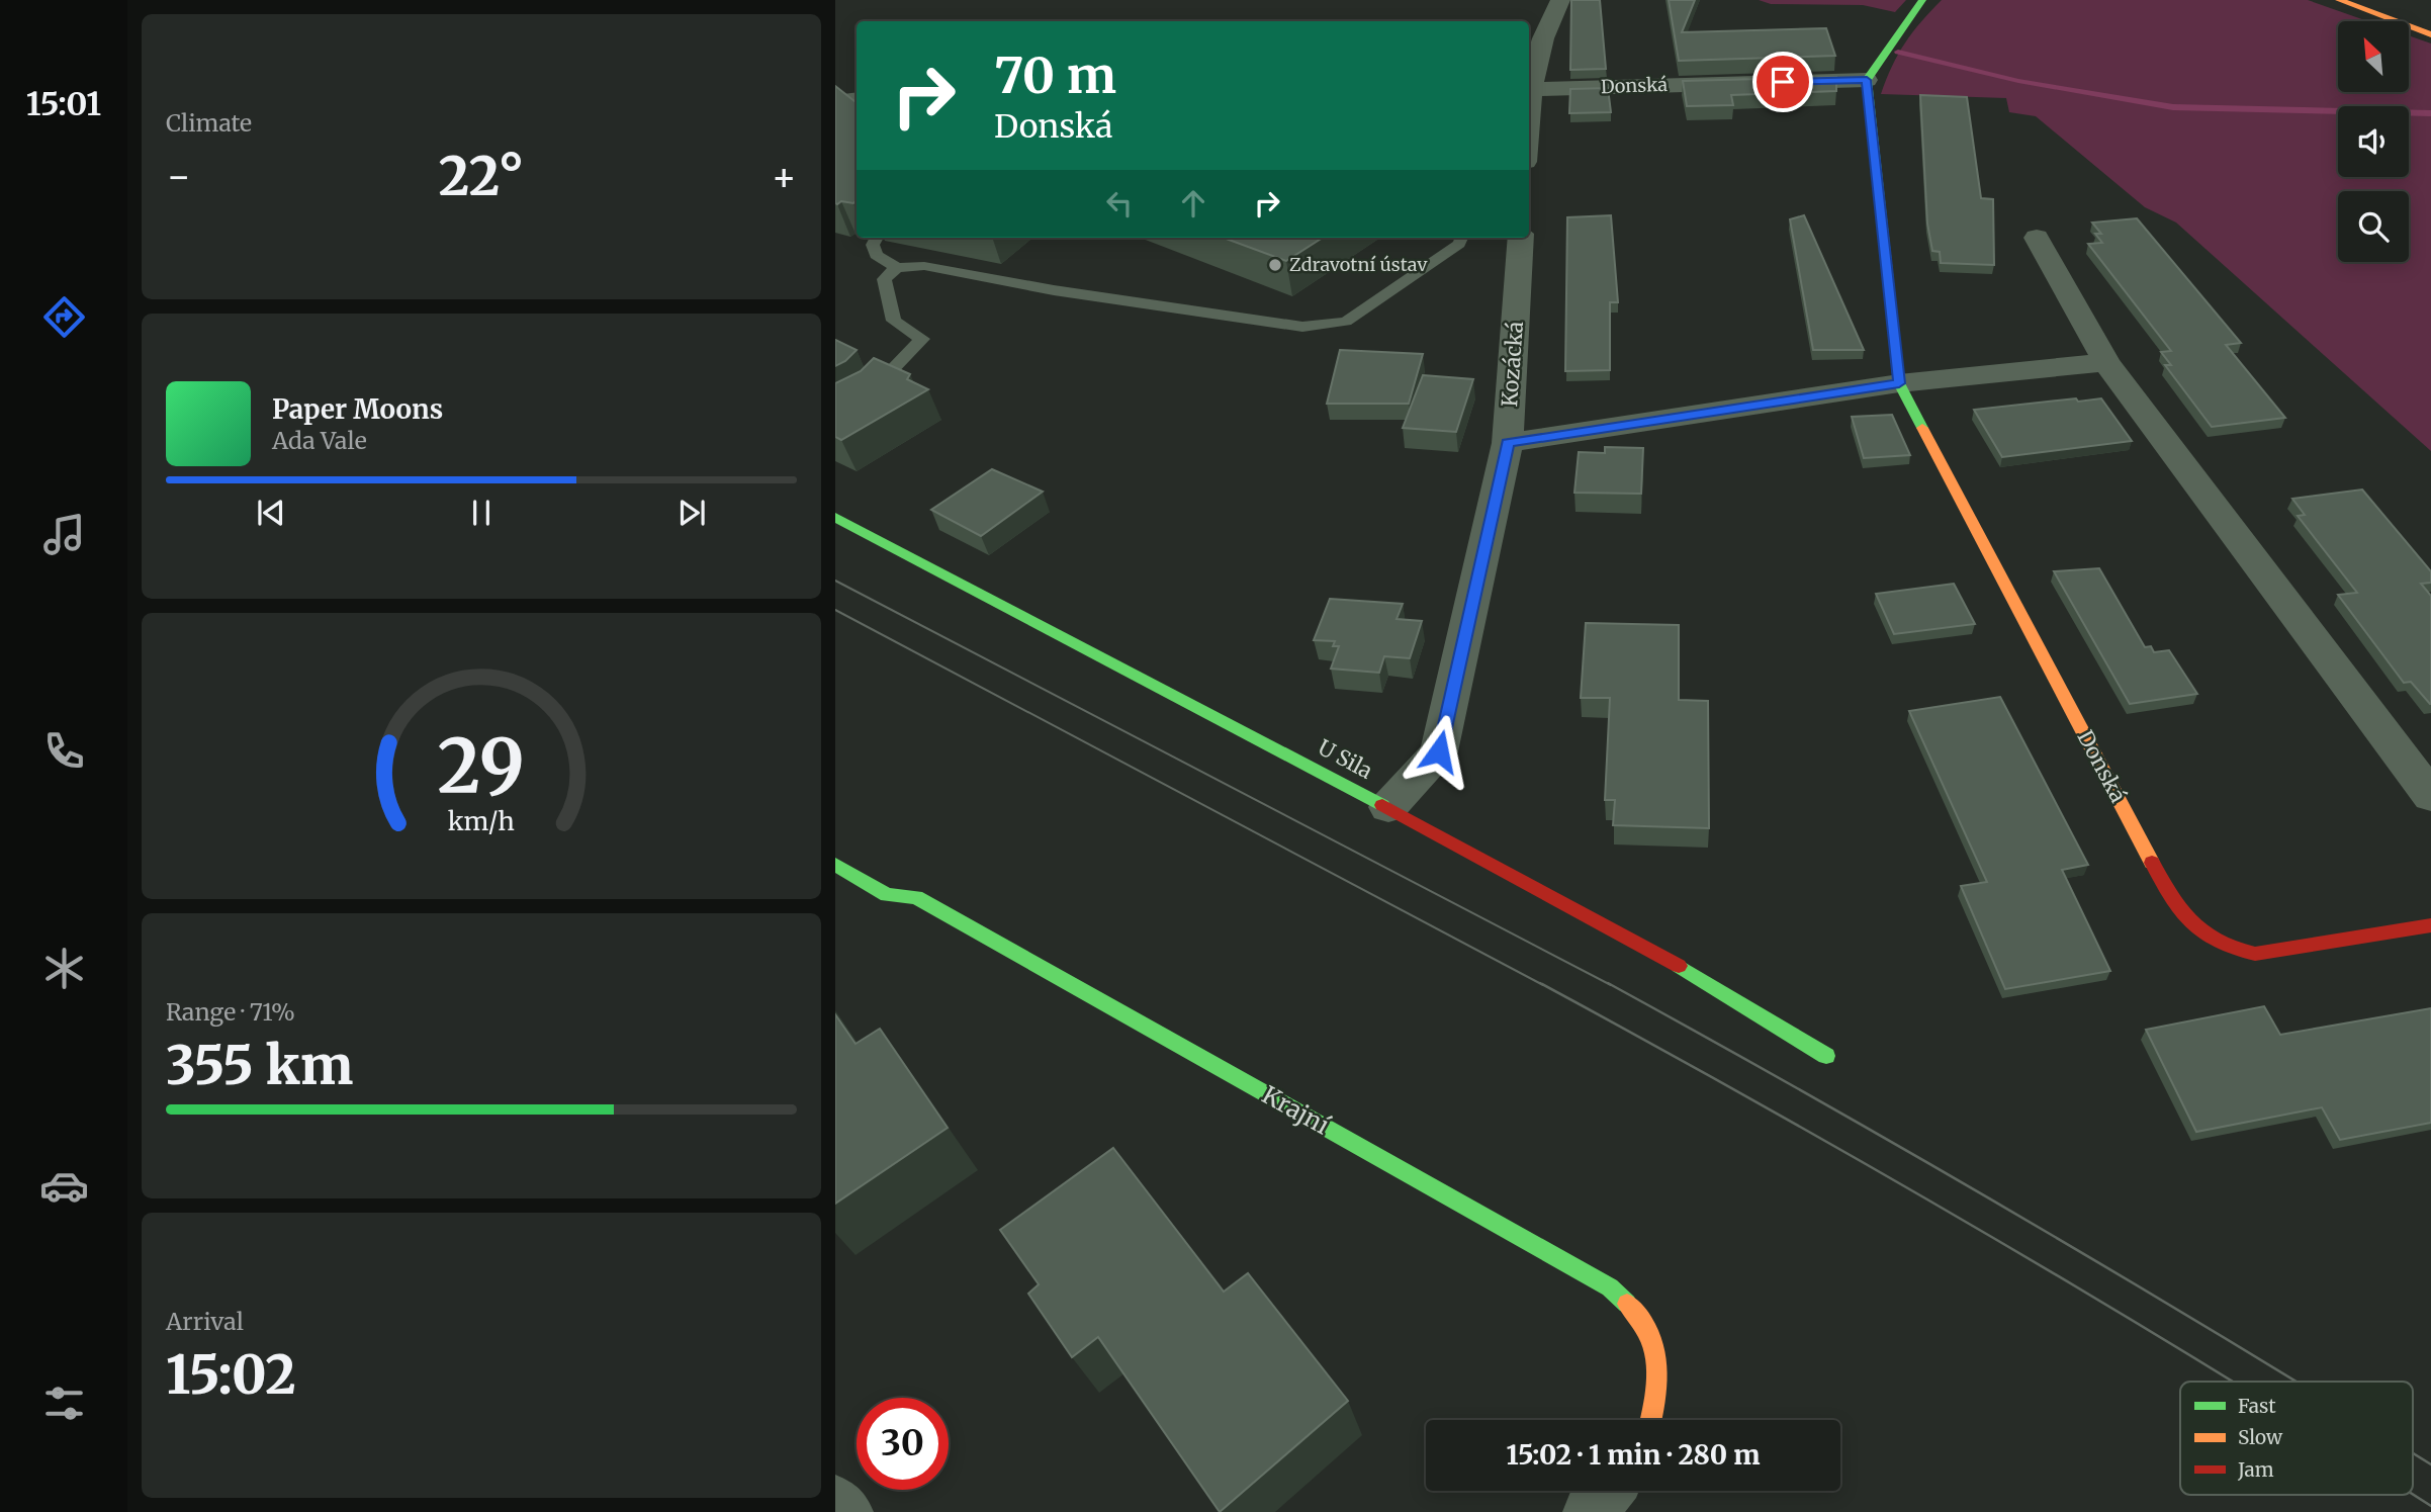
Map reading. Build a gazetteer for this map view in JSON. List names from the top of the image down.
{
  "streets": {
    "street": [
      "Donská",
      "Kozácká",
      "U Sila",
      "Krajní"
    ]
  },
  "crossings": [
    ["Kozácká", "U Sila"]
  ],
  "places": ["Zdravotní ústav"],
  "legend": ["Fast", "Slow", "Jam"],
  "north": "top left",
  "page": {
    "tabs": "15:01",
    "tile": [
      "Climate",
      ["Range · 71%", "355 km"],
      ["Arrival", "15:02"]
    ],
    "turn": ["70 m", "Donská"],
    "heat": ["−", "22°", "+"],
    "song": ["Paper Moons", "Ada Vale"],
    "limit": "30",
    "trip": "15:02 · 1 min · 280 m",
    "gauge": ["29", "km/h"]
  }
}
